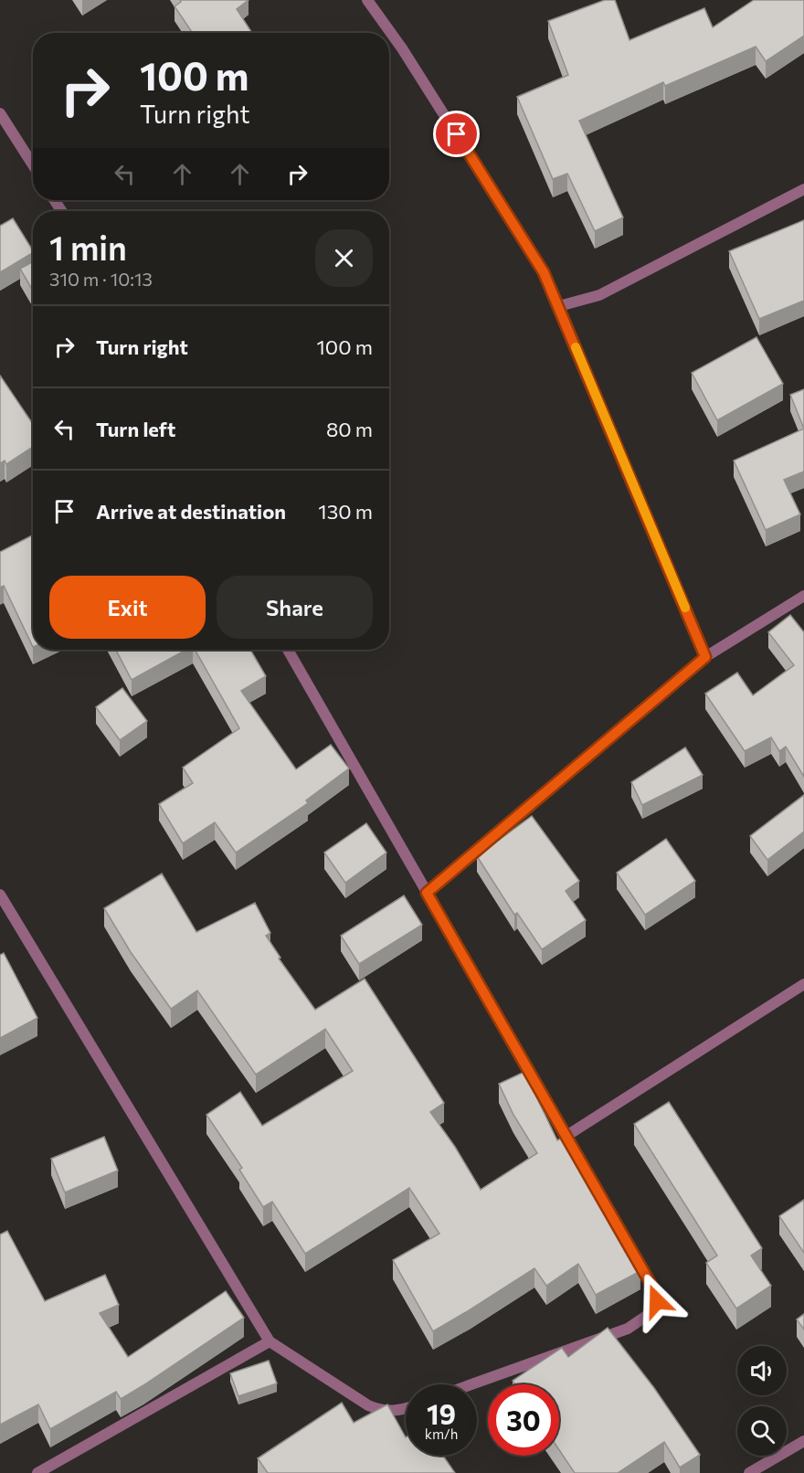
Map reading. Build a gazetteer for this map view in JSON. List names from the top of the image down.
{
  "page": {
    "turn": ["100 m", "Turn right"],
    "heading": ["1 min", "310 m · 10:13"],
    "list": [
      {
        "name": "Turn right",
        "value": "100 m"
      },
      {
        "name": "Turn left",
        "value": "80 m"
      },
      {
        "name": "Arrive at destination",
        "value": "130 m"
      }
    ],
    "buttons": ["Exit", "Share"],
    "speed": "19 km/h",
    "limit": "30"
  }
}
